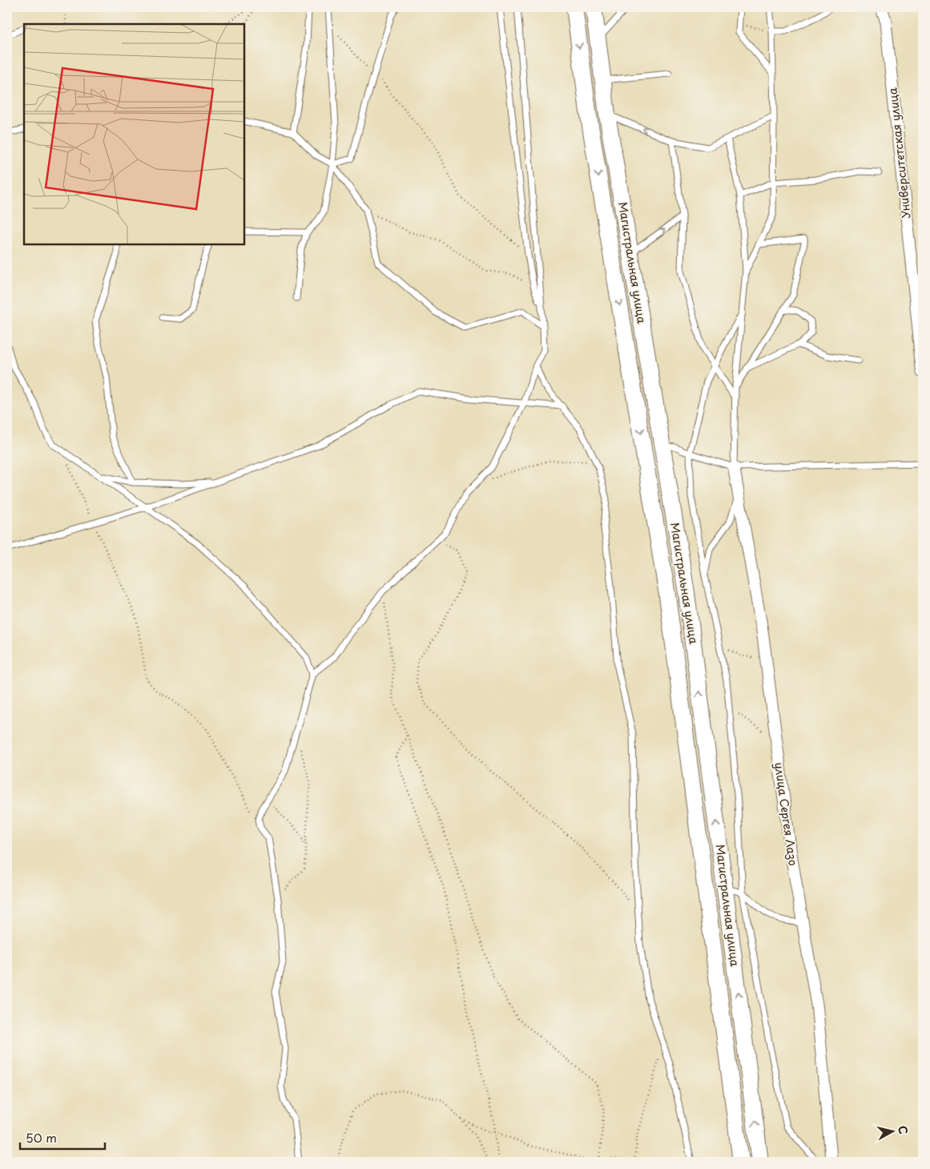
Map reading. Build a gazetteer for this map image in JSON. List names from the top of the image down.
{
  "streets": {
    "main road": ["Магистральная улица"],
    "street": ["Университетская улица", "улица Сергея Лазо"]
  },
  "scale_bar": "50 m",
  "north": "right"
}
